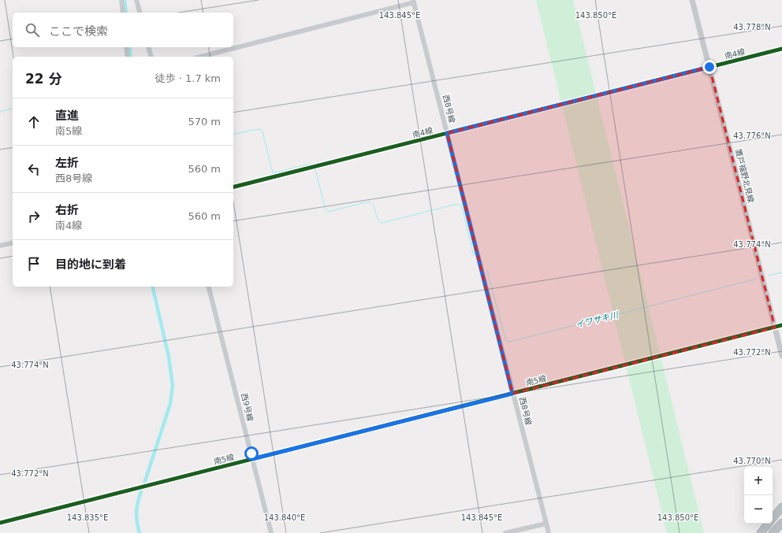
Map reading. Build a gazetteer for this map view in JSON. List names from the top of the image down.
{
  "streets": {
    "main road": ["置戸福野北見線"],
    "street": [
      "南4線",
      "西8号線",
      "南5線",
      "西9号線"
    ]
  },
  "crossings": [
    ["南4線", "西8号線"],
    ["南4線", "置戸福野北見線"],
    ["西8号線", "南5線"],
    ["置戸福野北見線", "南5線"],
    ["南5線", "西9号線"]
  ],
  "water": ["イワサキ川"],
  "page": {
    "search": "ここで検索",
    "heading": ["22 分", "徒歩 · 1.7 km"],
    "list": [
      ["直進", "南5線", "570 m"],
      ["左折", "西8号線", "560 m"],
      ["右折", "南4線", "560 m"],
      "目的地に到着"
    ],
    "map_buttons": ["+", "−"]
  },
  "coordinates": [
    "143.845°E",
    "143.850°E",
    "43.778°N",
    "43.776°N",
    "43.774°N",
    "43.772°N",
    "43.770°N",
    "143.835°E",
    "143.840°E"
  ]
}
